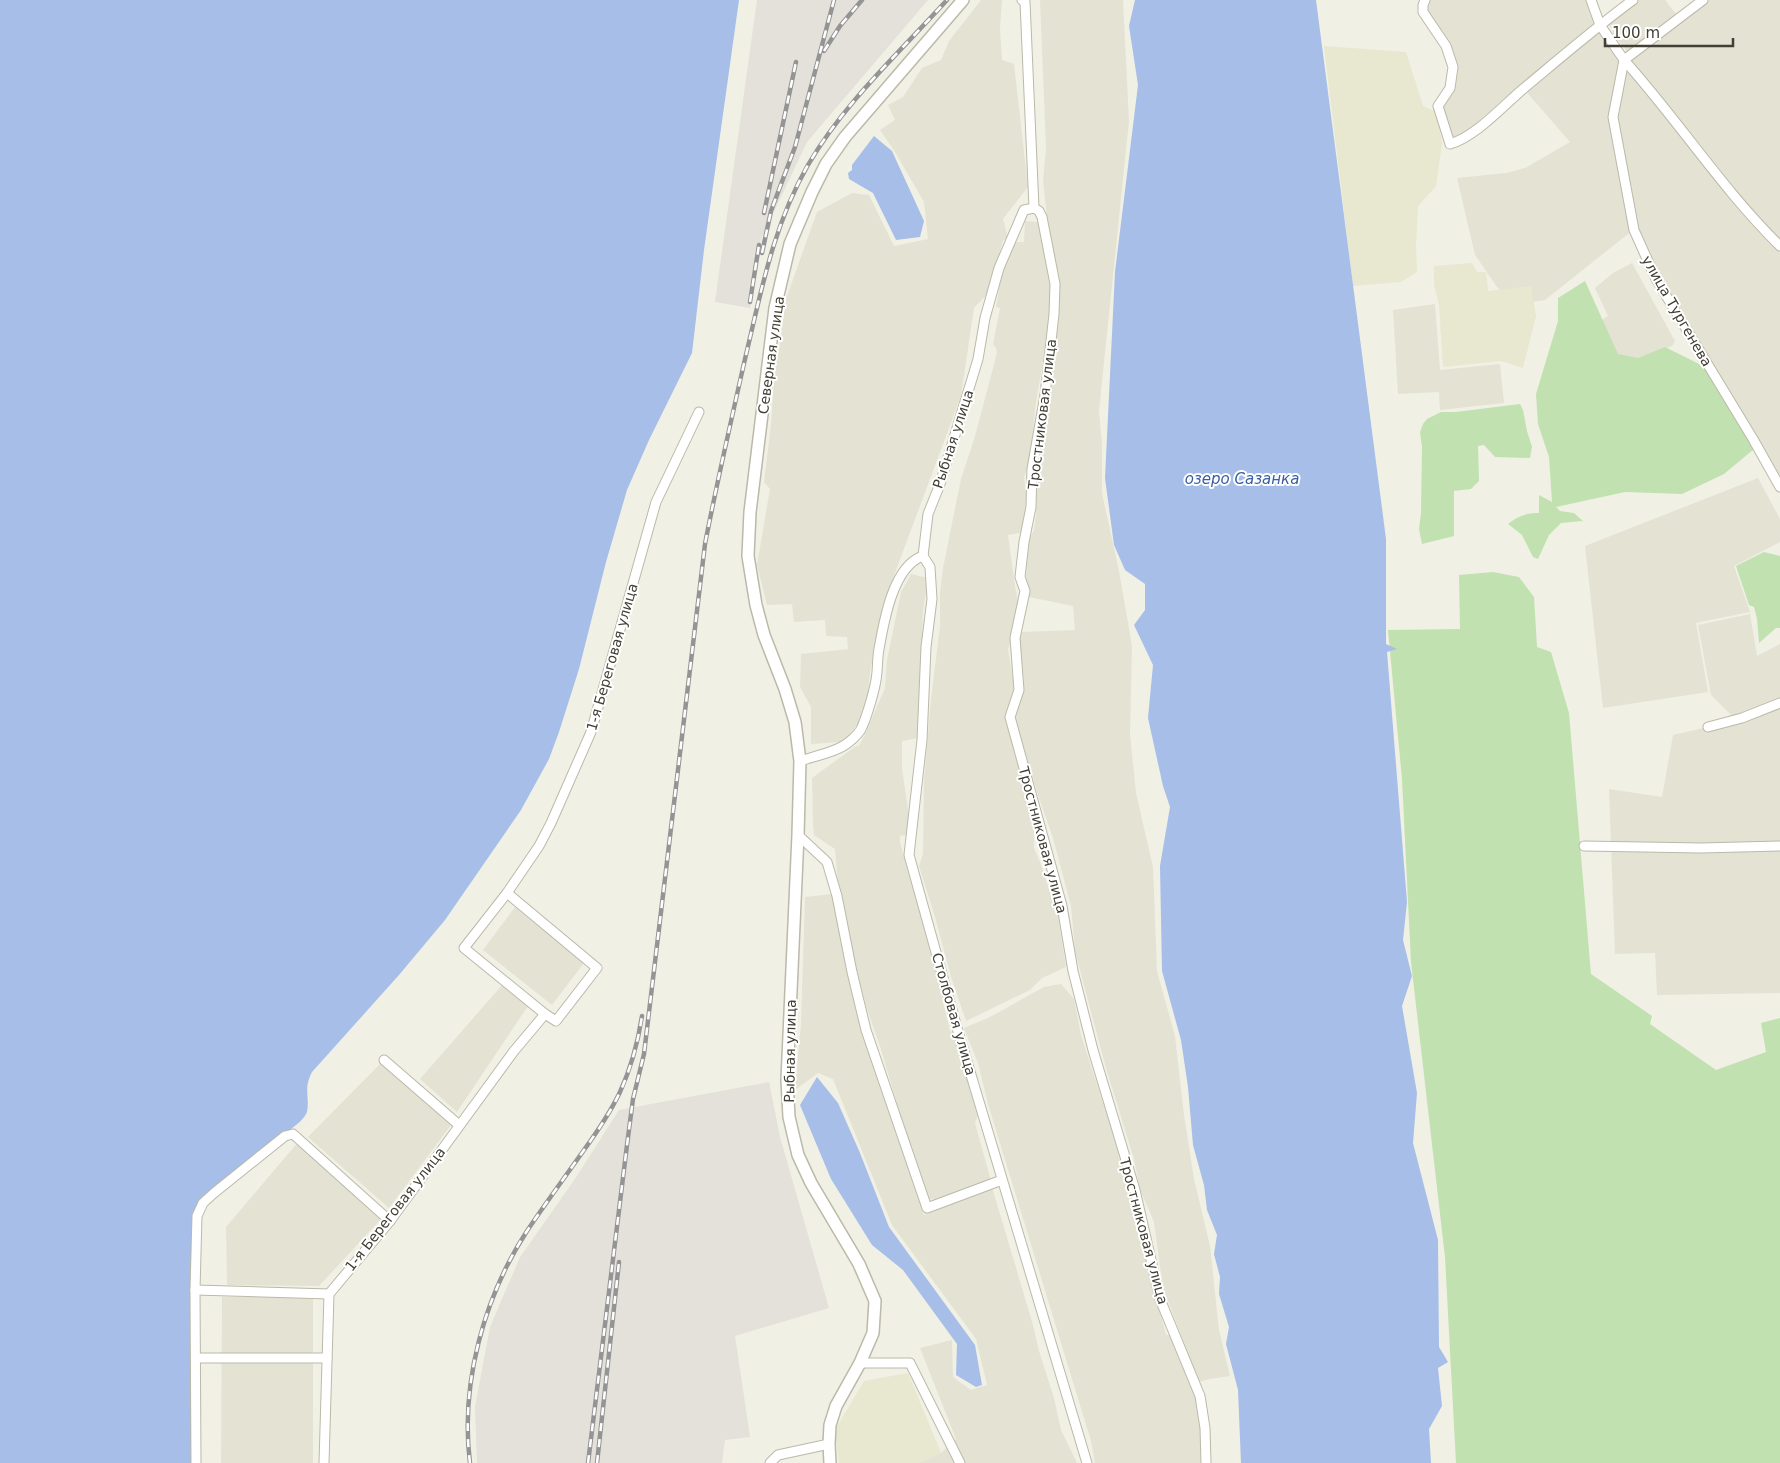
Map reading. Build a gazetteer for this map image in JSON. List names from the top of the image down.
{
  "streets": {
    "street": [
      "улица Тургенева",
      "Северная улица",
      "Тростниковая улица",
      "Рыбная улица",
      "1-я Береговая улица",
      "Столбовая улица"
    ]
  },
  "crossings": [
    ["Северная улица", "Рыбная улица"],
    ["Тростниковая улица", "Рыбная улица"],
    ["Рыбная улица", "Столбовая улица"]
  ],
  "water": ["озеро Сазанка"],
  "scale_bar": "100 m"
}
